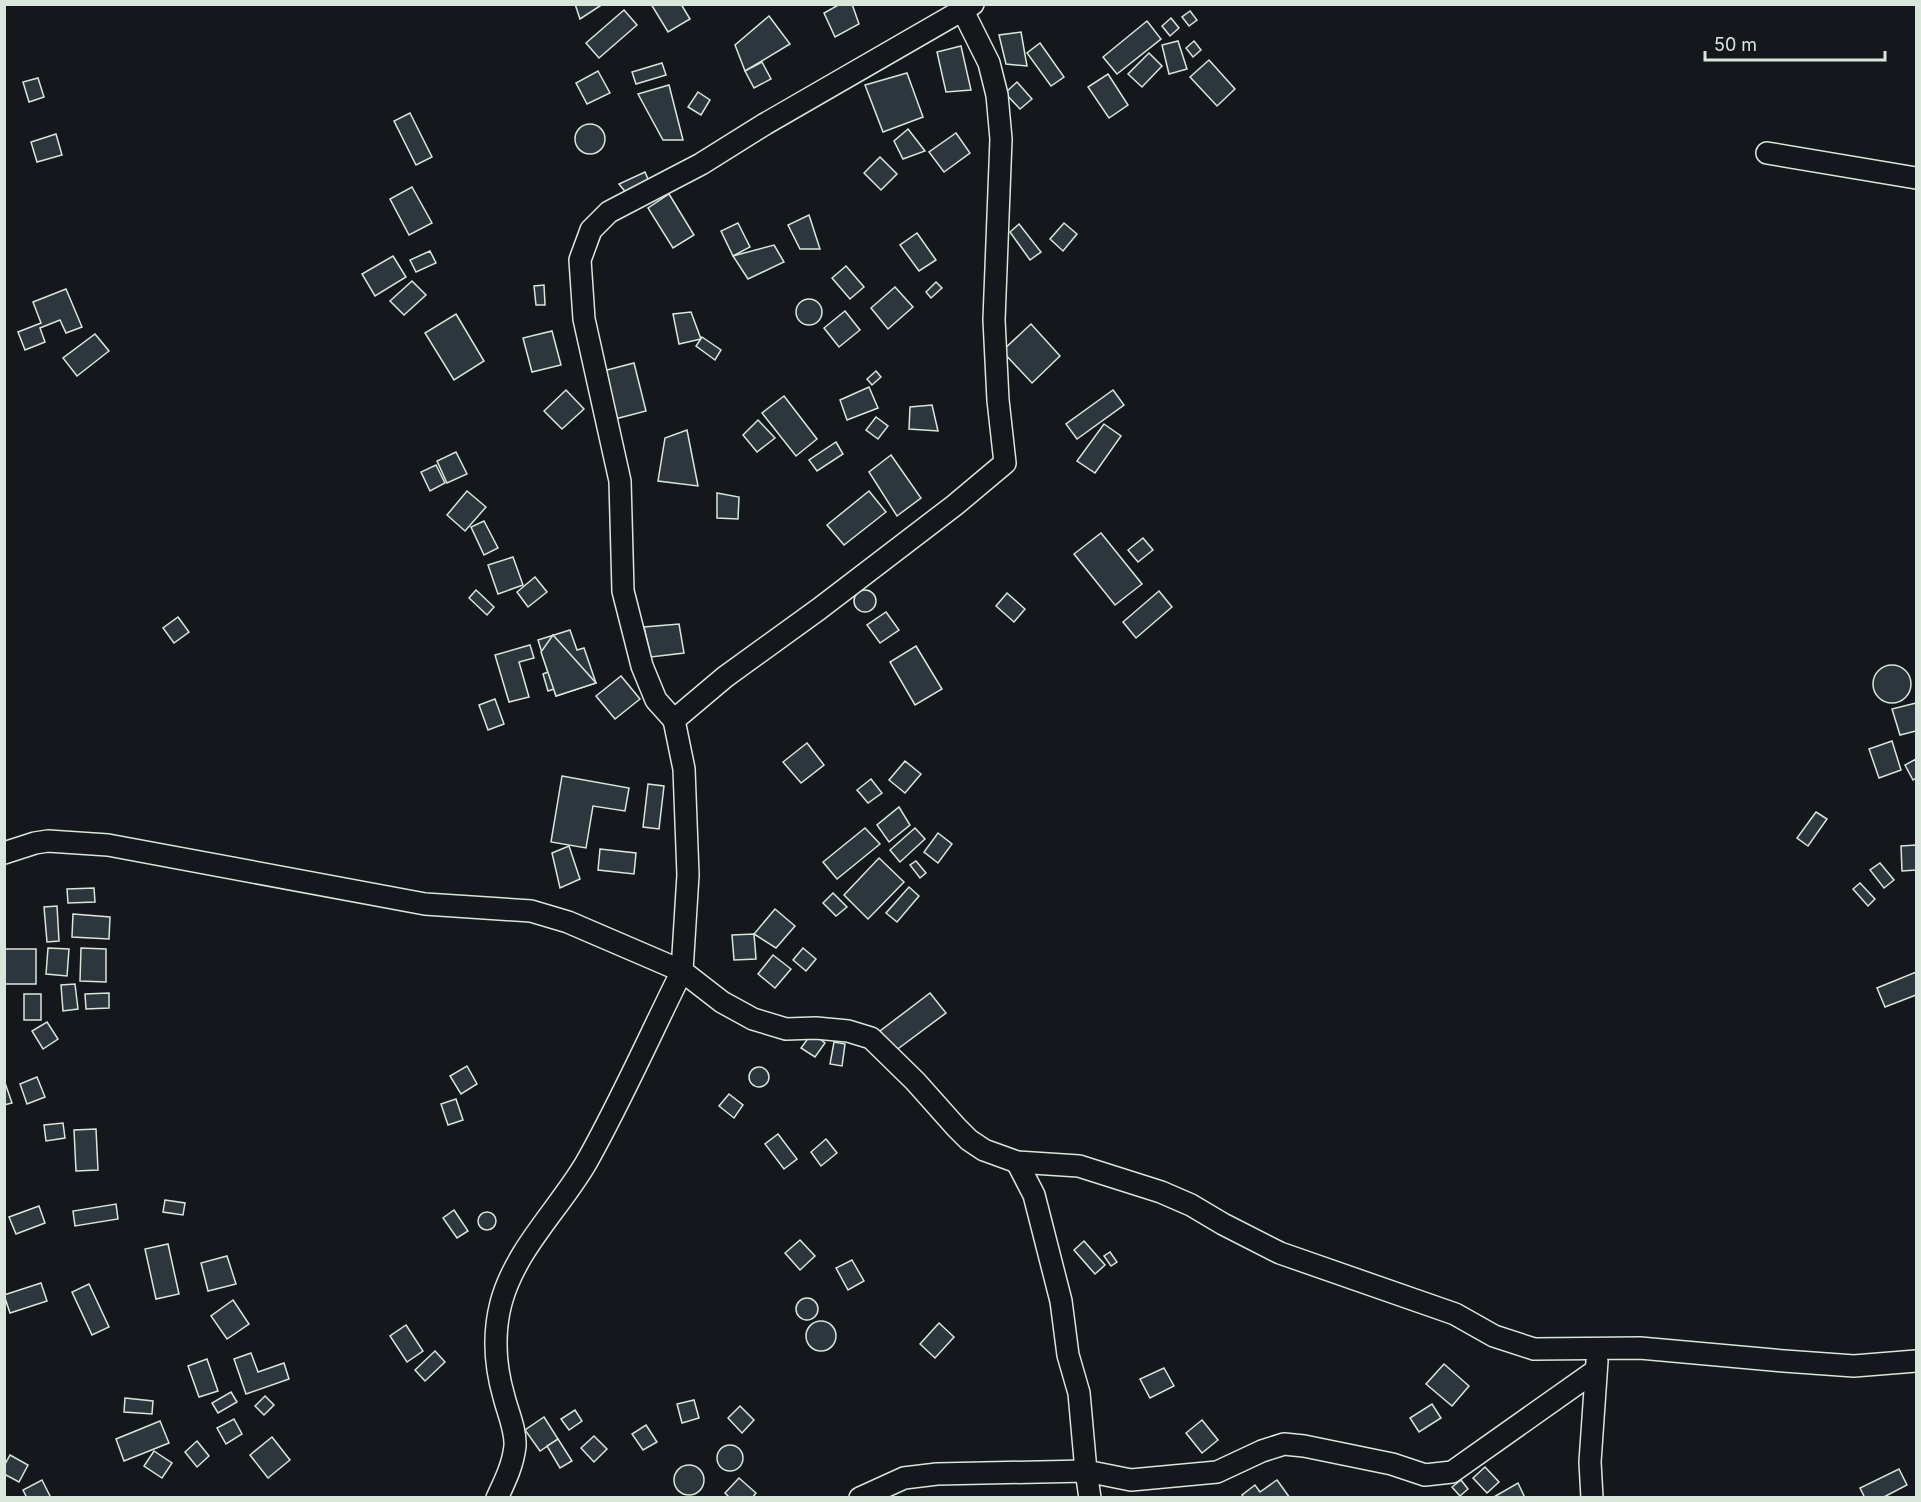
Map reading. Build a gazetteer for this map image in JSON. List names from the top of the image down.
{
  "scale_bar": "50 m"
}
